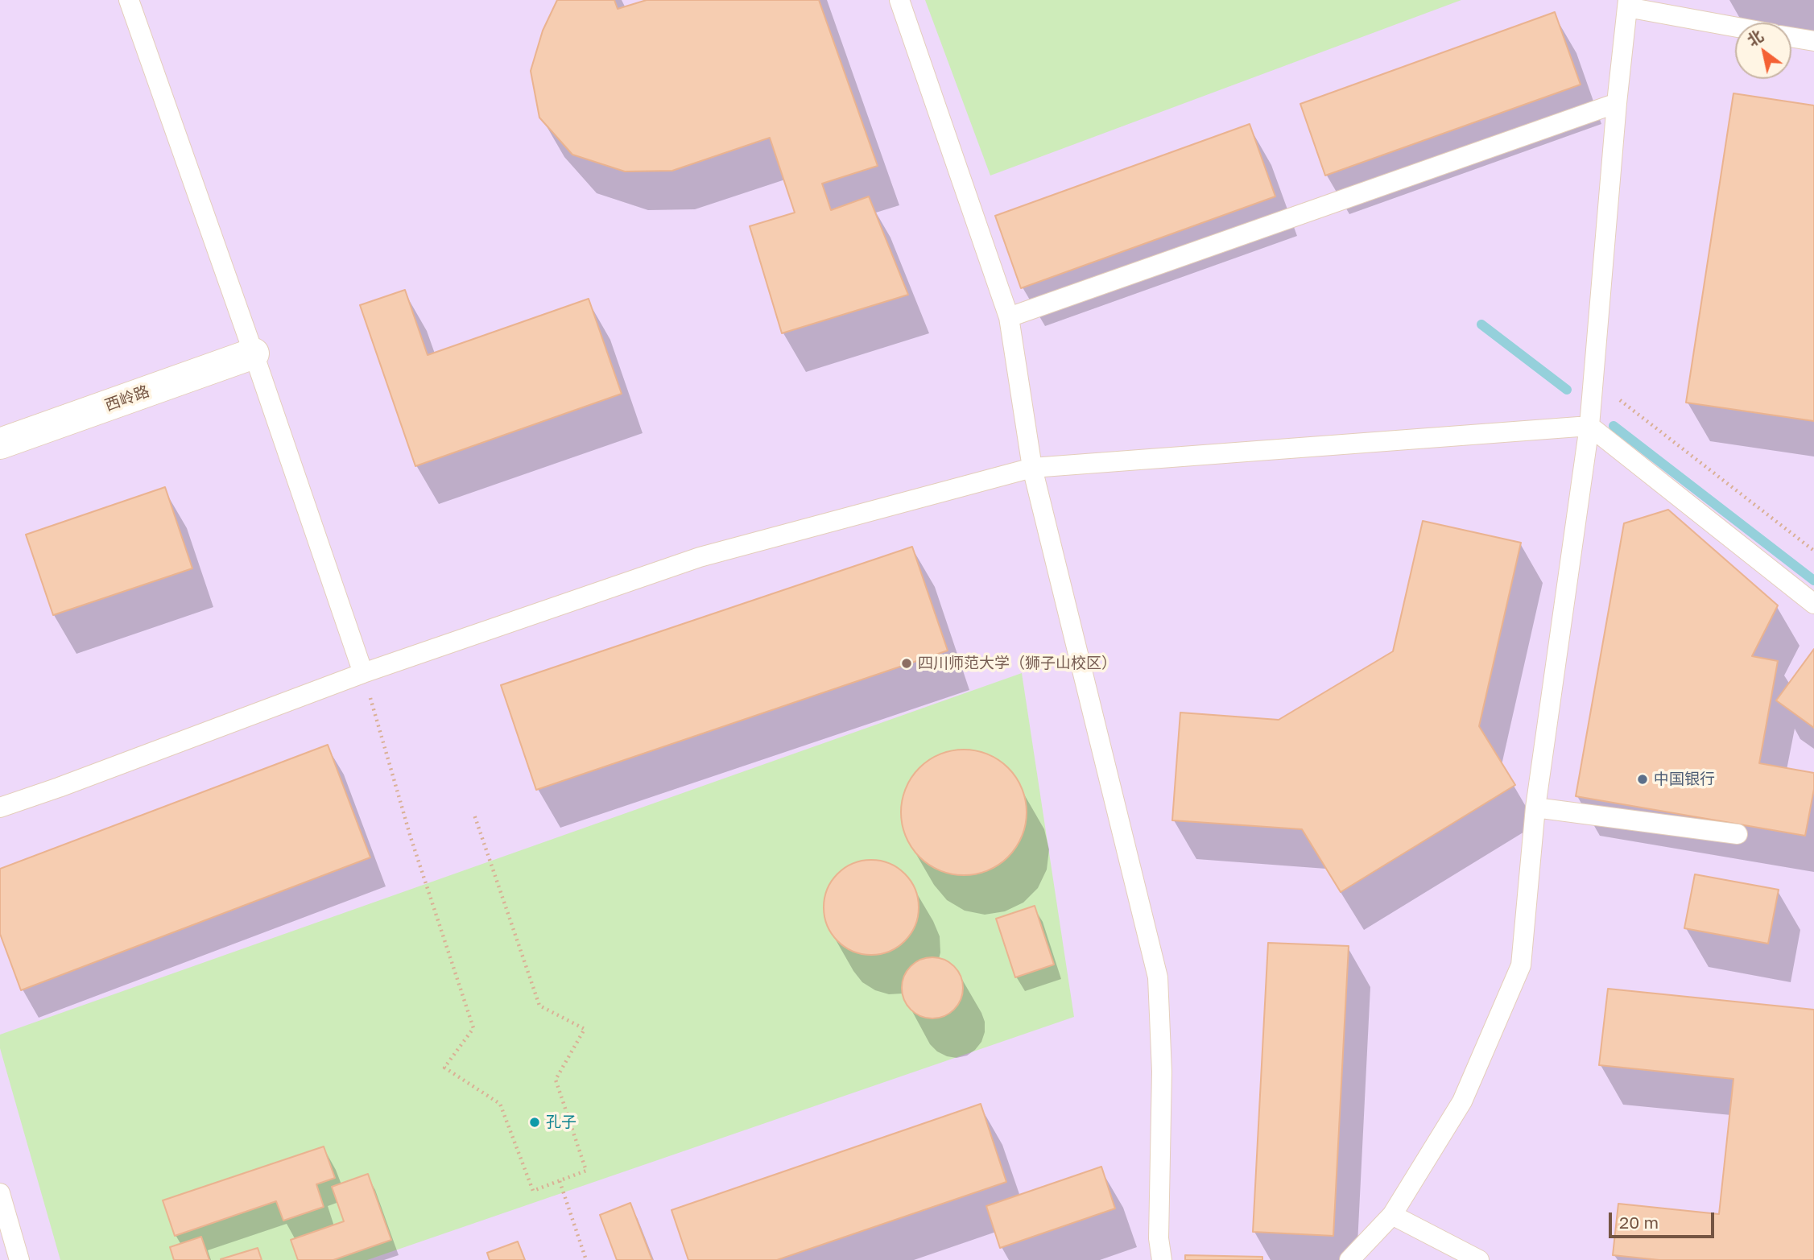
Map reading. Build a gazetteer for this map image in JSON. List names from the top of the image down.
{
  "streets": {
    "street": ["西岭路"]
  },
  "places": ["四川师范大学（狮子山校区）", "中国银行", "孔子"],
  "scale_bar": "20 m",
  "north": "top left"
}
